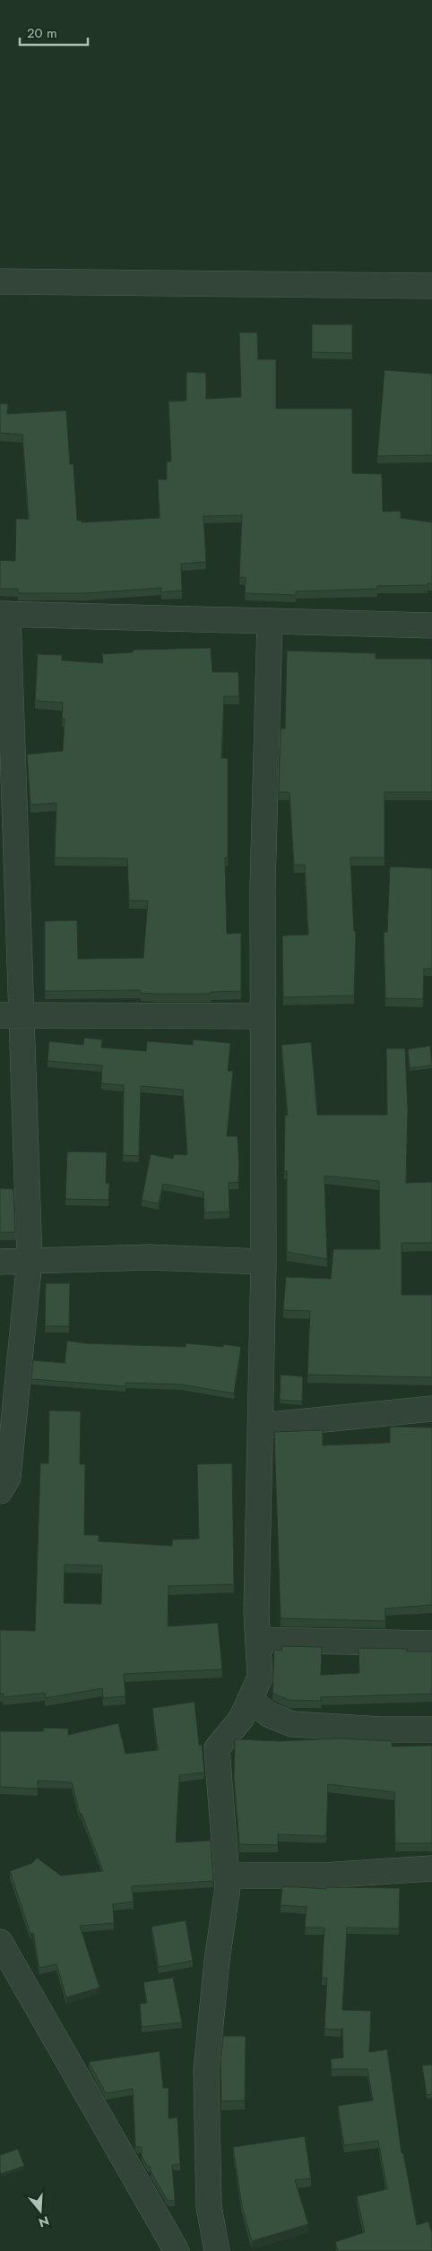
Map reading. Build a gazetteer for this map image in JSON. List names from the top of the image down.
{
  "scale_bar": "20 m",
  "north": "bottom"
}
